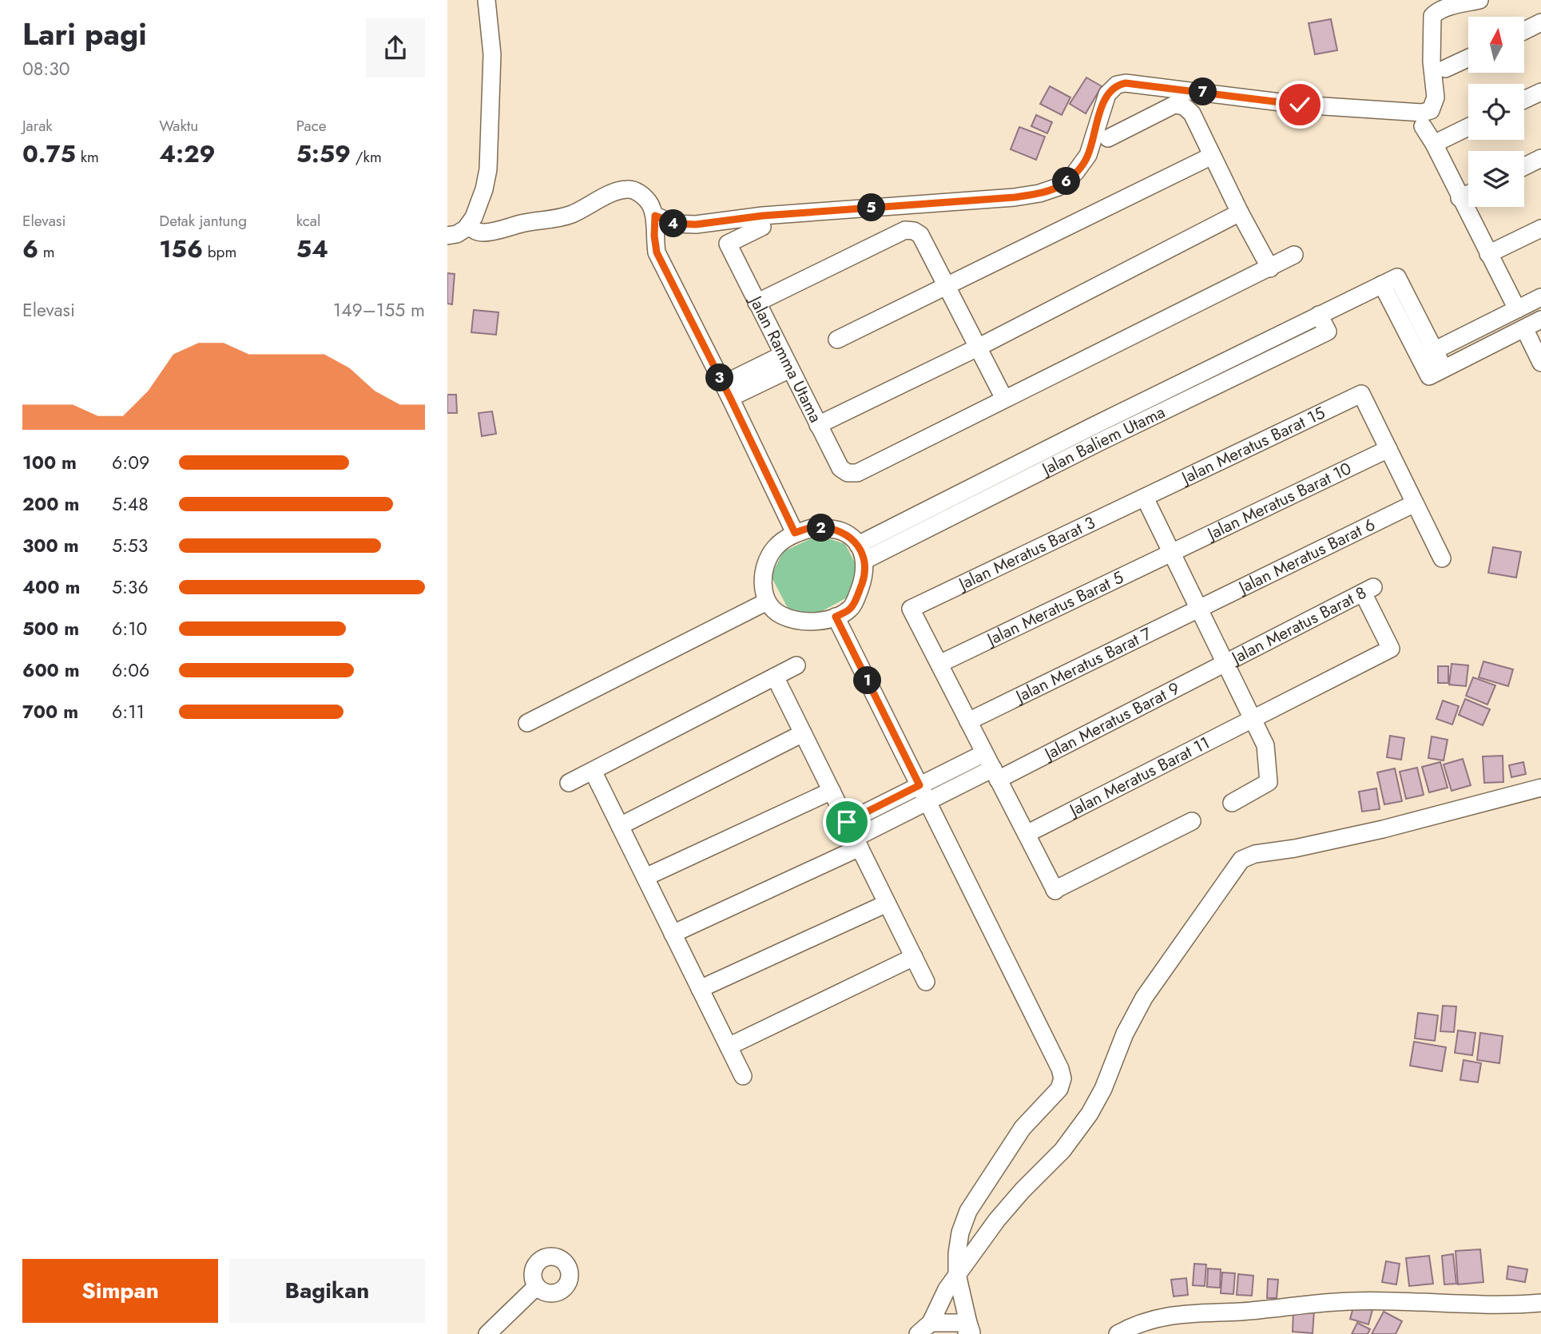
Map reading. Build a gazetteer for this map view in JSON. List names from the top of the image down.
{
  "streets": {
    "street": [
      "Jalan Ramma Utama",
      "Jalan Baliem Utama",
      "Jalan Meratus Barat 15",
      "Jalan Meratus Barat 10",
      "Jalan Meratus Barat 3",
      "Jalan Meratus Barat 6",
      "Jalan Meratus Barat 5",
      "Jalan Meratus Barat 8",
      "Jalan Meratus Barat 7",
      "Jalan Meratus Barat 9",
      "Jalan Meratus Barat 11"
    ]
  },
  "crossings": [
    ["Jalan Meratus Barat 15", "Jalan Meratus Barat 10"],
    ["Jalan Meratus Barat 15", "Jalan Meratus Barat 3"],
    ["Jalan Meratus Barat 10", "Jalan Meratus Barat 5"],
    ["Jalan Meratus Barat 3", "Jalan Meratus Barat 5"],
    ["Jalan Meratus Barat 6", "Jalan Meratus Barat 7"],
    ["Jalan Meratus Barat 8", "Jalan Meratus Barat 9"],
    ["Jalan Meratus Barat 8", "Jalan Meratus Barat 11"]
  ],
  "north": "top",
  "page": {
    "heading": ["Lari pagi", "08:30"],
    "pins": [
      "7",
      "6",
      "5",
      "4",
      "3",
      "2",
      "1"
    ],
    "stats": [
      ["Jarak", "0.75 km"],
      ["Waktu", "4:29"],
      ["Pace", "5:59 /km"],
      ["Elevasi", "6 m"],
      ["Detak jantung", "156 bpm"],
      ["kcal", "54"]
    ],
    "chart": ["Elevasi", "149–155 m"],
    "list": [
      {
        "name": "100 m",
        "note": "6:09"
      },
      {
        "name": "200 m",
        "note": "5:48"
      },
      {
        "name": "300 m",
        "note": "5:53"
      },
      {
        "name": "400 m",
        "note": "5:36"
      },
      {
        "name": "500 m",
        "note": "6:10"
      },
      {
        "name": "600 m",
        "note": "6:06"
      },
      {
        "name": "700 m",
        "note": "6:11"
      }
    ],
    "buttons": ["Simpan", "Bagikan"]
  }
}
